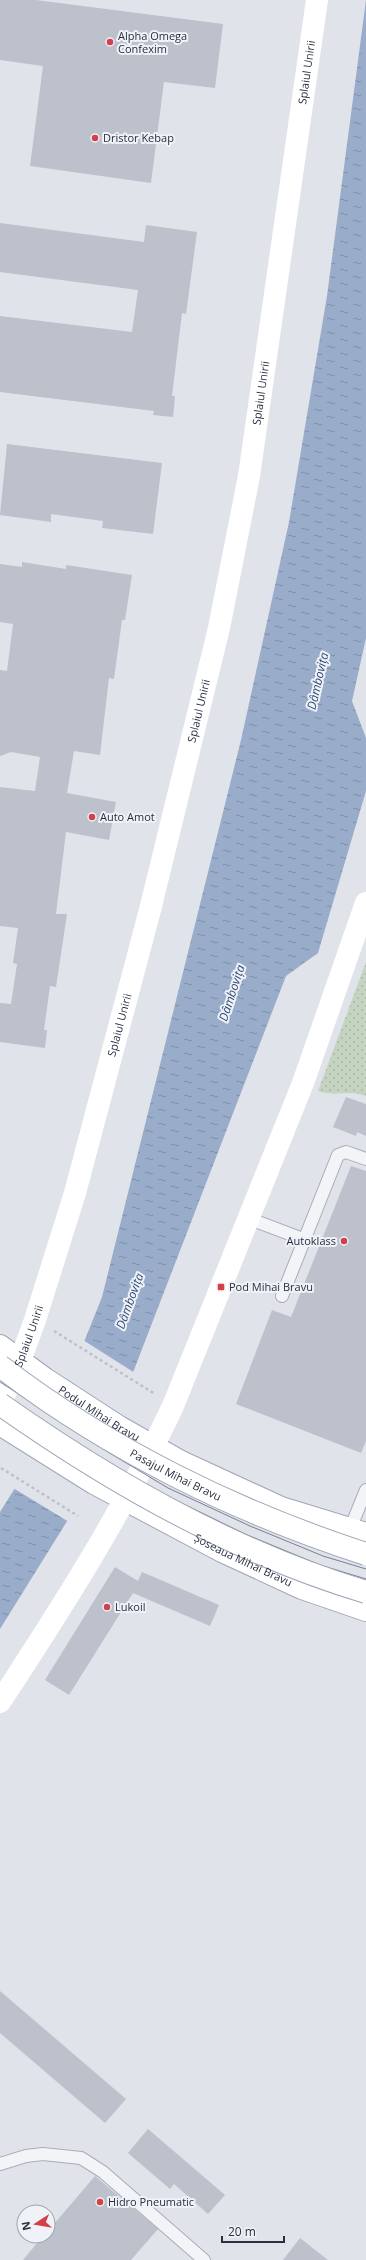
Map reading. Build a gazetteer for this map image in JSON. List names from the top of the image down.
{
  "streets": {
    "main road": [
      "Splaiul Unirii",
      "Podul Mihai Bravu",
      "Pasajul Mihai Bravu",
      "Șoseaua Mihai Bravu"
    ]
  },
  "crossings": [
    ["Splaiul Unirii", "Podul Mihai Bravu"],
    ["Splaiul Unirii", "Pasajul Mihai Bravu"],
    ["Podul Mihai Bravu", "Pasajul Mihai Bravu"]
  ],
  "water": ["Dâmbovița"],
  "places": {
    "other": [
      "Alpha Omega Confexim",
      "Dristor Kebap",
      "Auto Amot",
      "Autoklass",
      "Lukoil",
      "Hidro Pneumatic"
    ],
    "transit": ["Pod Mihai Bravu"]
  },
  "scale_bar": "20 m",
  "north": "left"
}
